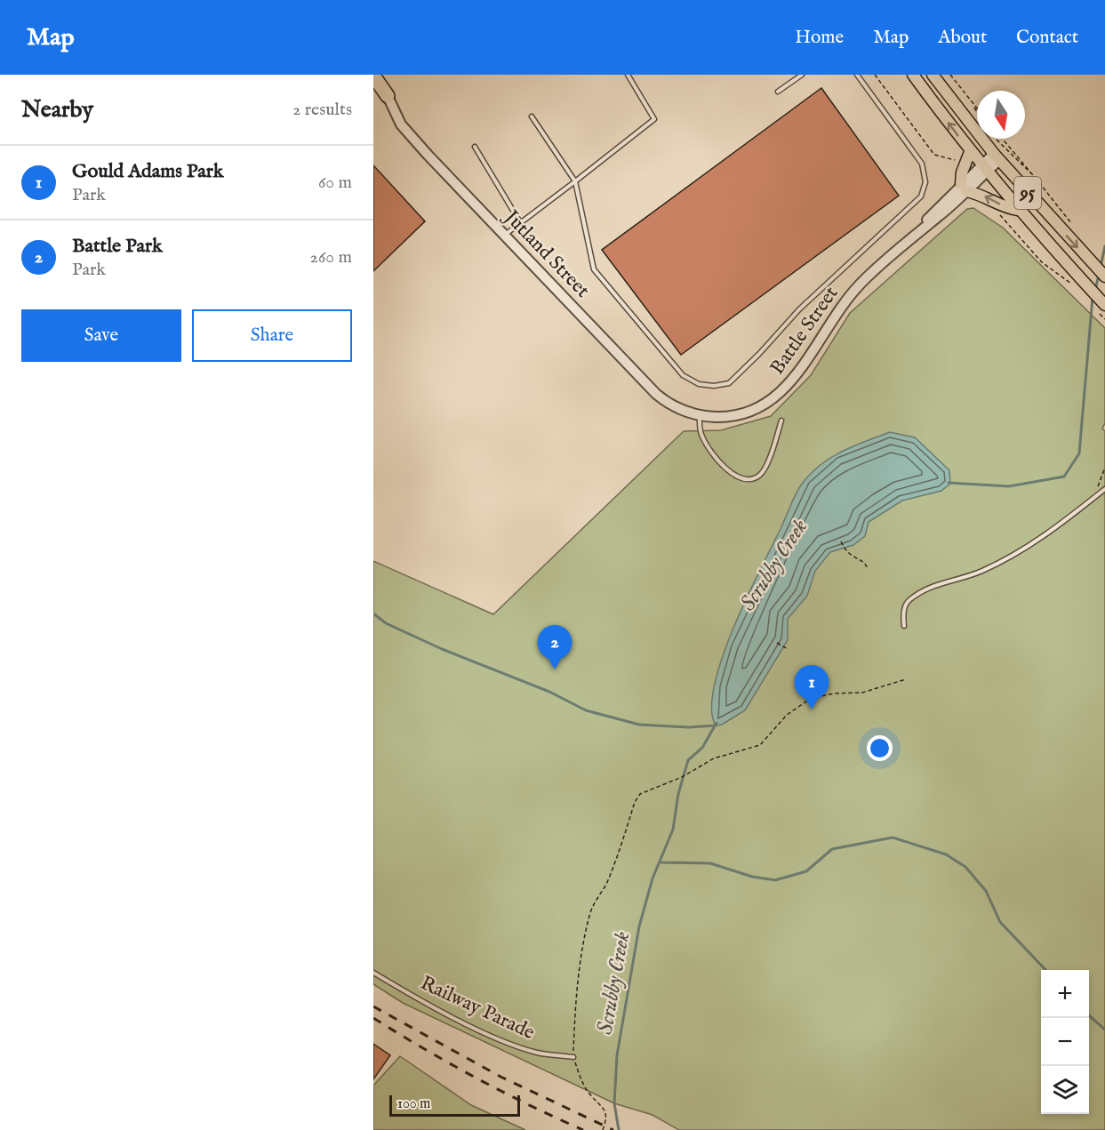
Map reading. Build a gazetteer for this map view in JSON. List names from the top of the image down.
{
  "streets": {
    "main road": ["95"],
    "street": ["Jutland Street", "Battle Street"],
    "lane": ["Railway Parade"]
  },
  "crossings": [
    ["95", "Battle Street"],
    ["Jutland Street", "Battle Street"]
  ],
  "water": ["Scrubby Creek"],
  "scale_bar": "100 m",
  "north": "bottom",
  "page": {
    "header": "Map",
    "nav": [
      "Home",
      "Map",
      "About",
      "Contact"
    ],
    "heading": ["Nearby", "2 results"],
    "list": [
      {
        "mark": "1",
        "name": "Gould Adams Park",
        "note": "Park",
        "value": "60 m"
      },
      {
        "mark": "2",
        "name": "Battle Park",
        "note": "Park",
        "value": "260 m"
      }
    ],
    "buttons": ["Save", "Share"],
    "pins": ["2", "1"],
    "map_buttons": ["+", "−"],
    "scale": "100 m"
  }
}
